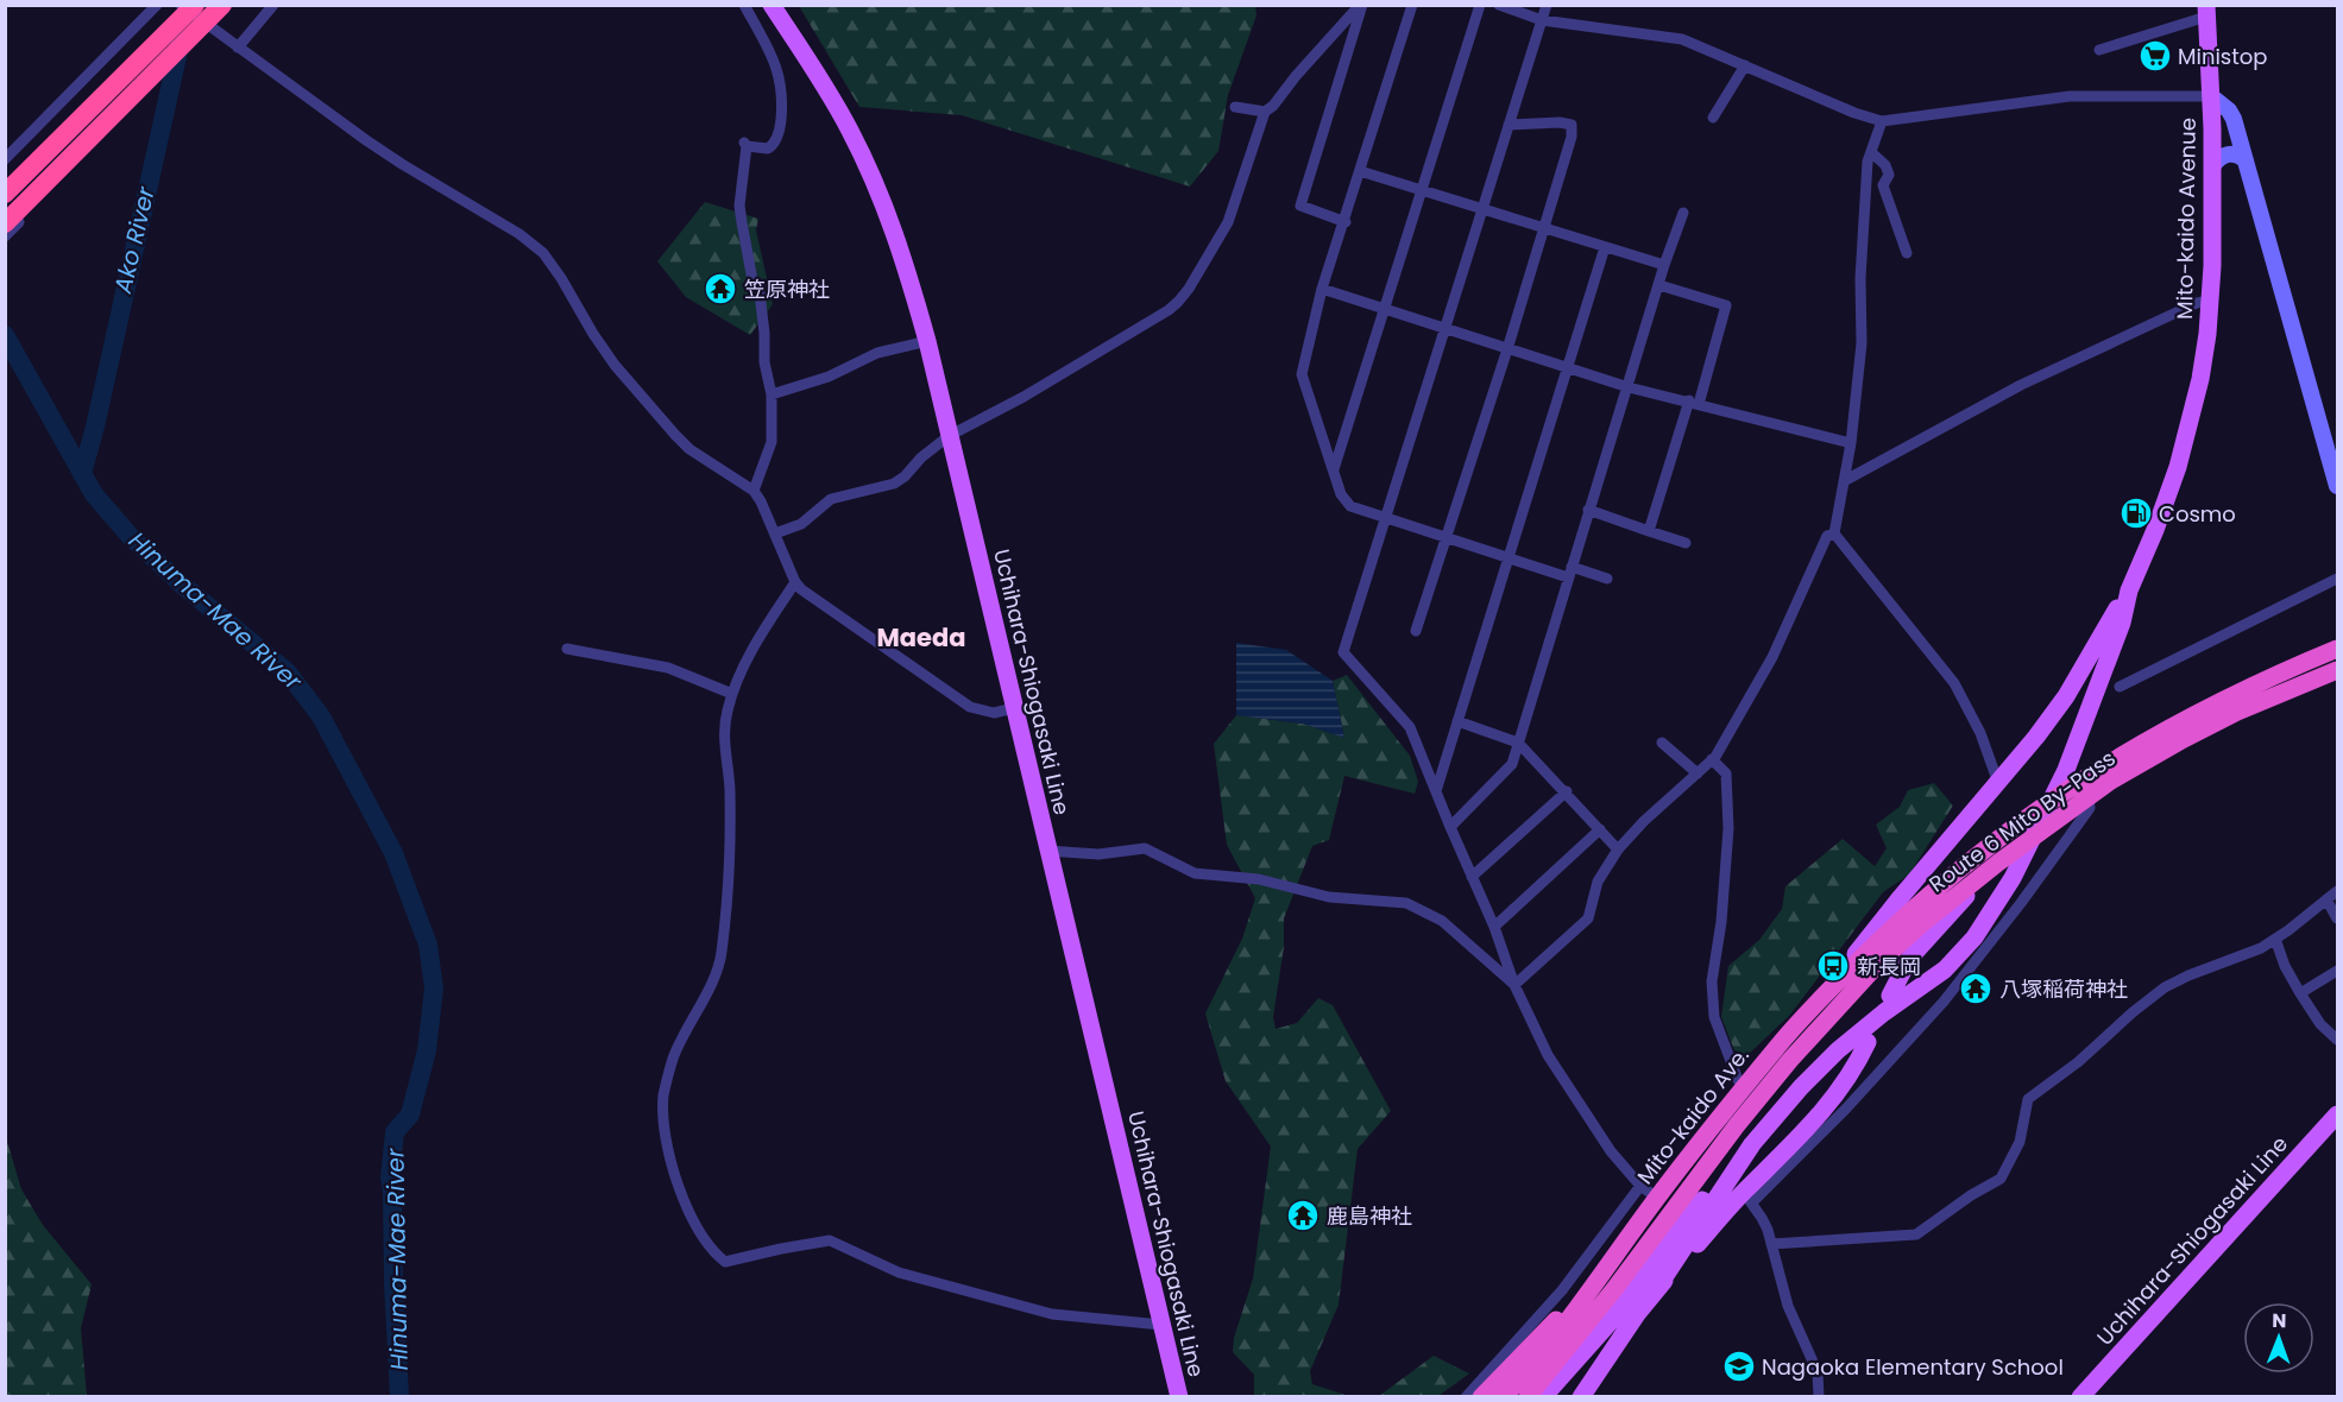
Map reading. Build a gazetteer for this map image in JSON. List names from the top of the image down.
{
  "streets": {
    "highway": ["Route 6 Mito By-Pass", "Mito-kaido Ave."],
    "main road": ["Mito-kaido Avenue", "Uchihara-Shiogasaki Line"]
  },
  "crossings": [
    ["Route 6 Mito By-Pass", "Mito-kaido Ave."]
  ],
  "districts": ["Maeda"],
  "water": ["Ako River", "Hinuma-Mae River"],
  "places": {
    "supermarket": ["Ministop"],
    "temple": ["笠原神社", "八塚稲荷神社", "鹿島神社"],
    "fuel station": ["Cosmo"],
    "bus stop": ["新長岡"],
    "school or university": ["Nagaoka Elementary School"]
  },
  "north": "top"
}
